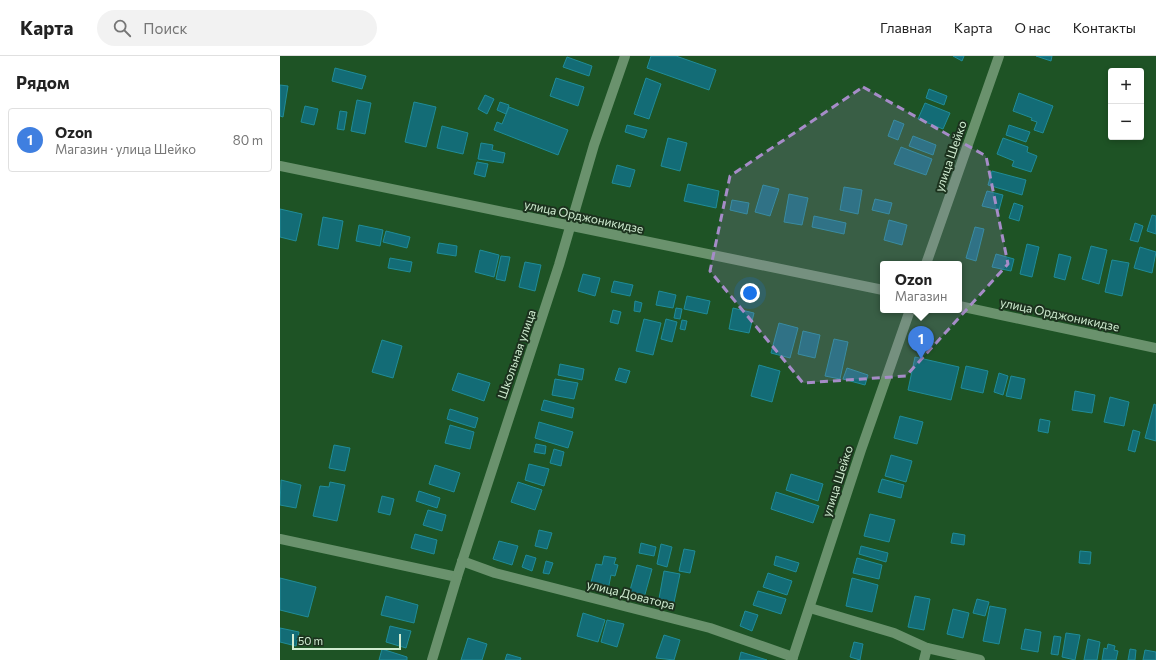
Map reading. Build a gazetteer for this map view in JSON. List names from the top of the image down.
{
  "streets": {
    "street": [
      "улица Шейко",
      "улица Орджоникидзе",
      "Школьная улица",
      "улица Доватора"
    ]
  },
  "crossings": [
    ["улица Шейко", "улица Доватора"],
    ["улица Орджоникидзе", "Школьная улица"],
    ["Школьная улица", "улица Доватора"]
  ],
  "scale_bar": "50 m",
  "page": {
    "header": "Карта",
    "search": "Поиск",
    "nav": [
      "Главная",
      "Карта",
      "О нас",
      "Контакты"
    ],
    "heading": "Рядом",
    "map_buttons": ["+", "−"],
    "list": [
      {
        "mark": "1",
        "name": "Ozon",
        "note": "Магазин · улица Шейко",
        "value": "80 m"
      }
    ],
    "popup": ["Ozon", "Магазин"],
    "pins": "1",
    "scale": "50 m"
  }
}
